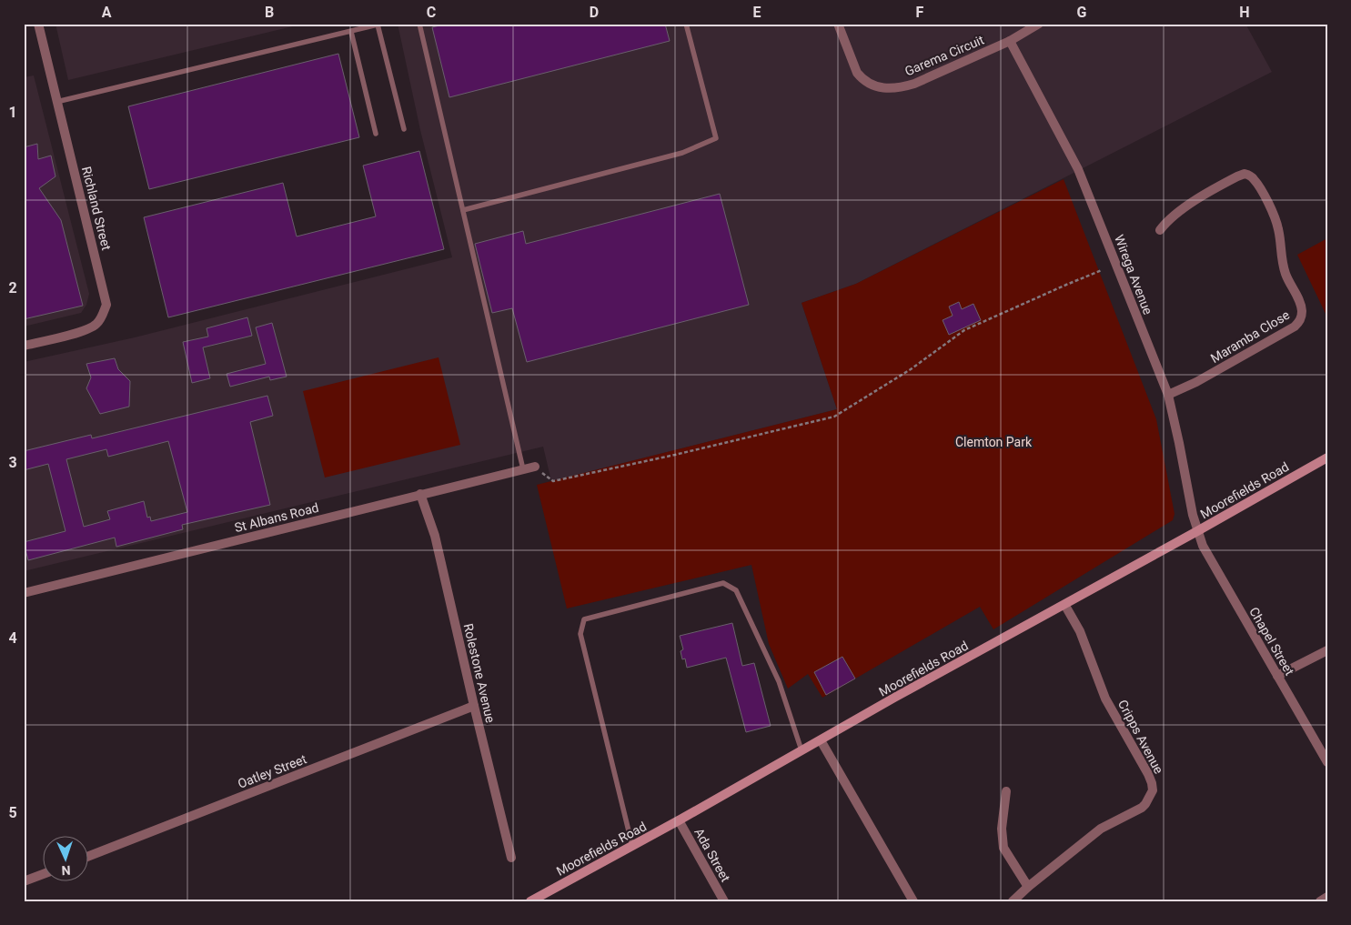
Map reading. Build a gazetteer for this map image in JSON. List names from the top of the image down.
{
  "streets": {
    "main road": ["Moorefields Road"],
    "street": [
      "Garema Circuit",
      "Richland Street",
      "Wirega Avenue",
      "Maramba Close",
      "St Albans Road",
      "Chapel Street",
      "Rolestone Avenue",
      "Cripps Avenue",
      "Oatley Street",
      "Ada Street"
    ]
  },
  "crossings": [
    ["Garema Circuit", "Wirega Avenue"],
    ["Wirega Avenue", "Maramba Close"],
    ["Wirega Avenue", "Moorefields Road"],
    ["Wirega Avenue", "Chapel Street"],
    ["Moorefields Road", "Chapel Street"],
    ["Moorefields Road", "Cripps Avenue"],
    ["Moorefields Road", "Ada Street"],
    ["St Albans Road", "Rolestone Avenue"],
    ["Rolestone Avenue", "Oatley Street"]
  ],
  "parks": ["Clemton Park"],
  "north": "bottom",
  "grid": {
    "columns": [
      "A",
      "B",
      "C",
      "D",
      "E",
      "F",
      "G",
      "H"
    ],
    "rows": [
      "1",
      "2",
      "3",
      "4",
      "5"
    ]
  }
}
